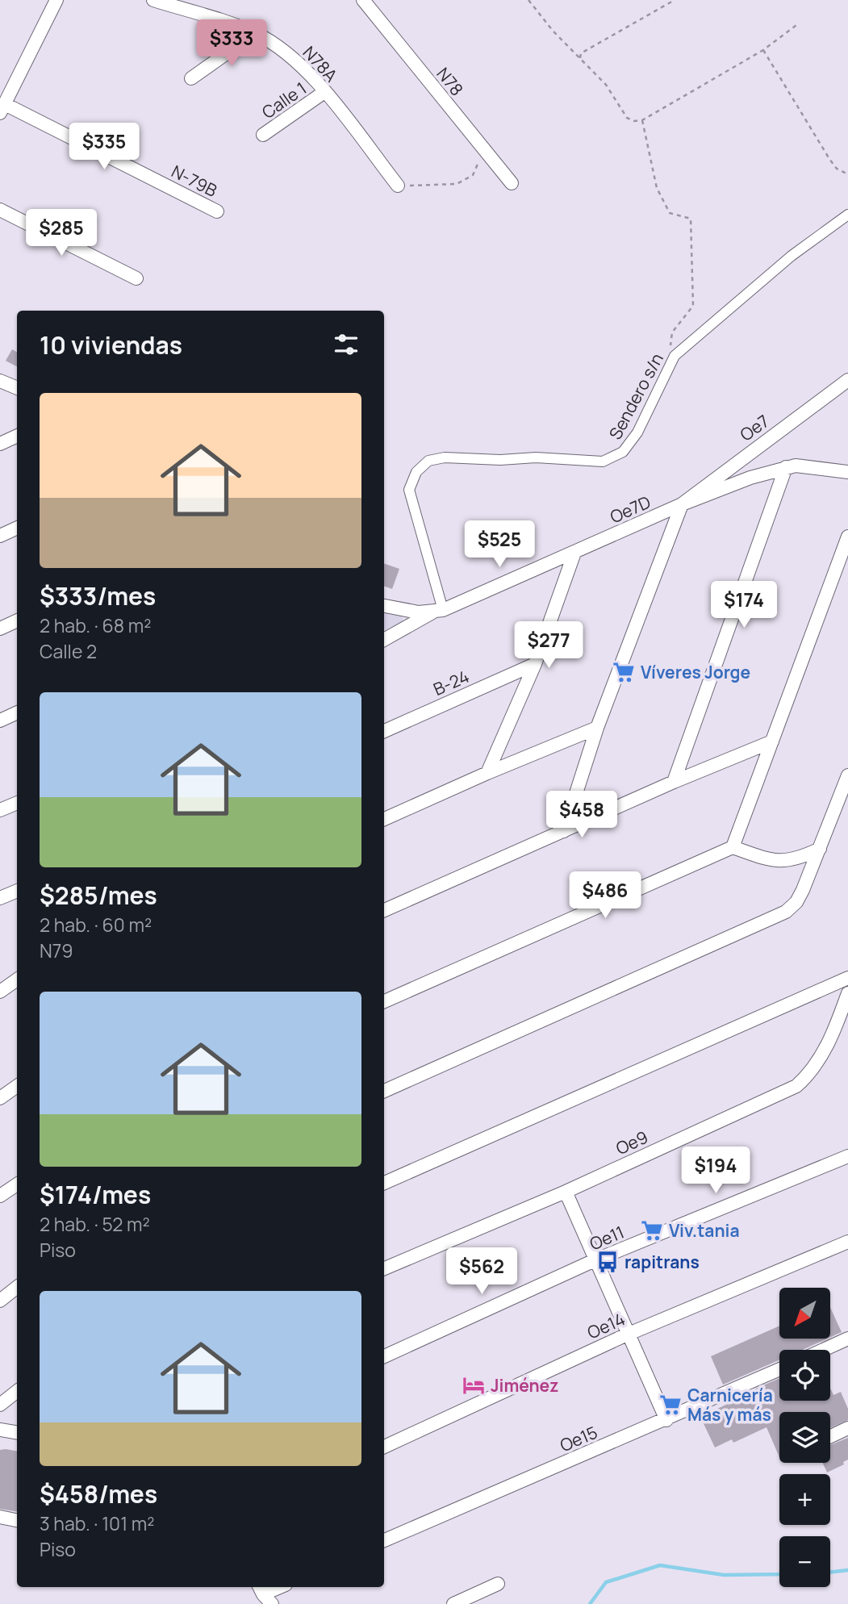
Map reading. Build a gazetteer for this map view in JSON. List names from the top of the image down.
{
  "streets": {
    "street": [
      "N78A",
      "N78",
      "Calle 1",
      "N-79B",
      "Sendero s/n",
      "Oe7",
      "Oe7D",
      "B-24",
      "Oe9",
      "Oe11",
      "Oe14",
      "Oe15"
    ]
  },
  "crossings": [
    ["N78A", "Calle 1"],
    ["Sendero s/n", "Oe7D"],
    ["Oe7", "Oe7D"]
  ],
  "places": {
    "supermarket": ["Víveres Jorge", "Viv.tania", "Carnicería Más y más"],
    "bus stop": ["rapitrans"],
    "hotel": ["Jiménez"]
  },
  "north": "bottom left",
  "page": {
    "price": [
      "$333",
      "$335",
      "$285",
      "$525",
      "$174",
      "$277",
      "$458",
      "$486",
      "$194",
      "$562"
    ],
    "heading": "10 viviendas",
    "list": [
      {
        "name": "$333/mes",
        "note": "2 hab. · 68 m² · Calle 2"
      },
      {
        "name": "$285/mes",
        "note": "2 hab. · 60 m² · N79"
      },
      {
        "name": "$174/mes",
        "note": "2 hab. · 52 m² · Piso"
      },
      {
        "name": "$458/mes",
        "note": "3 hab. · 101 m² · Piso"
      }
    ],
    "map_buttons": ["+", "−"]
  }
}
